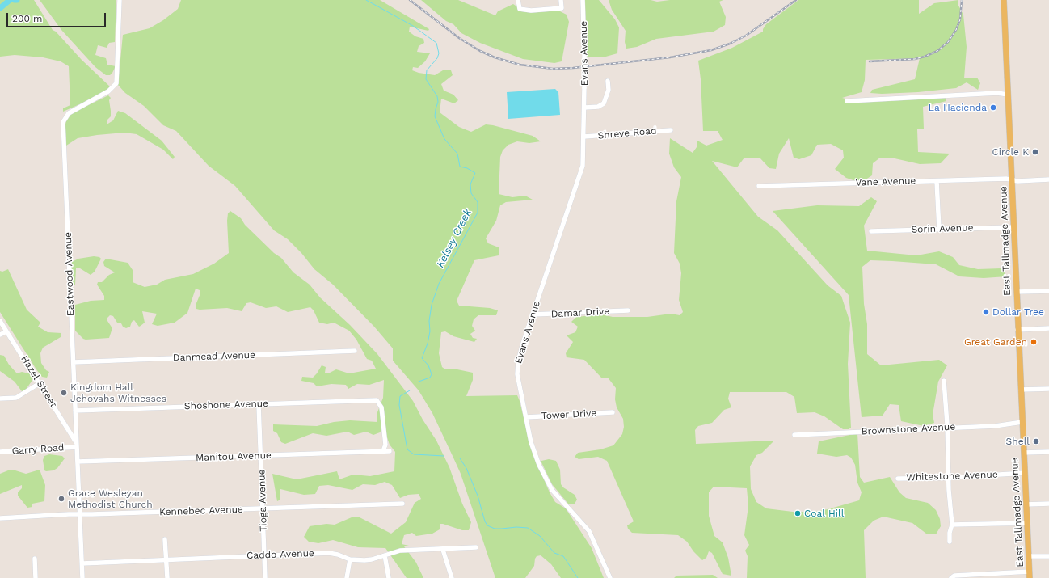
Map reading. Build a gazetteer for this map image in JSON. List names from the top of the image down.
{
  "streets": {
    "main road": ["East Tallmadge Avenue"],
    "street": [
      "Evans Avenue",
      "Shreve Road",
      "Vane Avenue",
      "Sorin Avenue",
      "Eastwood Avenue",
      "Damar Drive",
      "Danmead Avenue",
      "Hazel Street",
      "Shoshone Avenue",
      "Tower Drive",
      "Brownstone Avenue",
      "Garry Road",
      "Manitou Avenue",
      "Whitestone Avenue",
      "Tioga Avenue",
      "Kennebec Avenue",
      "Caddo Avenue"
    ]
  },
  "crossings": [
    ["Evans Avenue", "Shreve Road"],
    ["Evans Avenue", "Damar Drive"],
    ["Evans Avenue", "Tower Drive"],
    ["Vane Avenue", "East Tallmadge Avenue"],
    ["Sorin Avenue", "East Tallmadge Avenue"],
    ["East Tallmadge Avenue", "Brownstone Avenue"],
    ["East Tallmadge Avenue", "Whitestone Avenue"],
    ["Eastwood Avenue", "Danmead Avenue"],
    ["Eastwood Avenue", "Hazel Street"],
    ["Eastwood Avenue", "Shoshone Avenue"],
    ["Eastwood Avenue", "Garry Road"],
    ["Eastwood Avenue", "Manitou Avenue"],
    ["Eastwood Avenue", "Kennebec Avenue"],
    ["Eastwood Avenue", "Caddo Avenue"],
    ["Hazel Street", "Garry Road"],
    ["Shoshone Avenue", "Manitou Avenue"],
    ["Shoshone Avenue", "Tioga Avenue"],
    ["Manitou Avenue", "Tioga Avenue"],
    ["Tioga Avenue", "Kennebec Avenue"],
    ["Tioga Avenue", "Caddo Avenue"]
  ],
  "water": ["Kelsey Creek"],
  "places": [
    "La Hacienda",
    "Circle K",
    "Dollar Tree",
    "Great Garden",
    "Kingdom Hall Jehovahs Witnesses",
    "Shell",
    "Grace Wesleyan Methodist Church",
    "Coal Hill"
  ],
  "scale_bar": "200 m"
}
